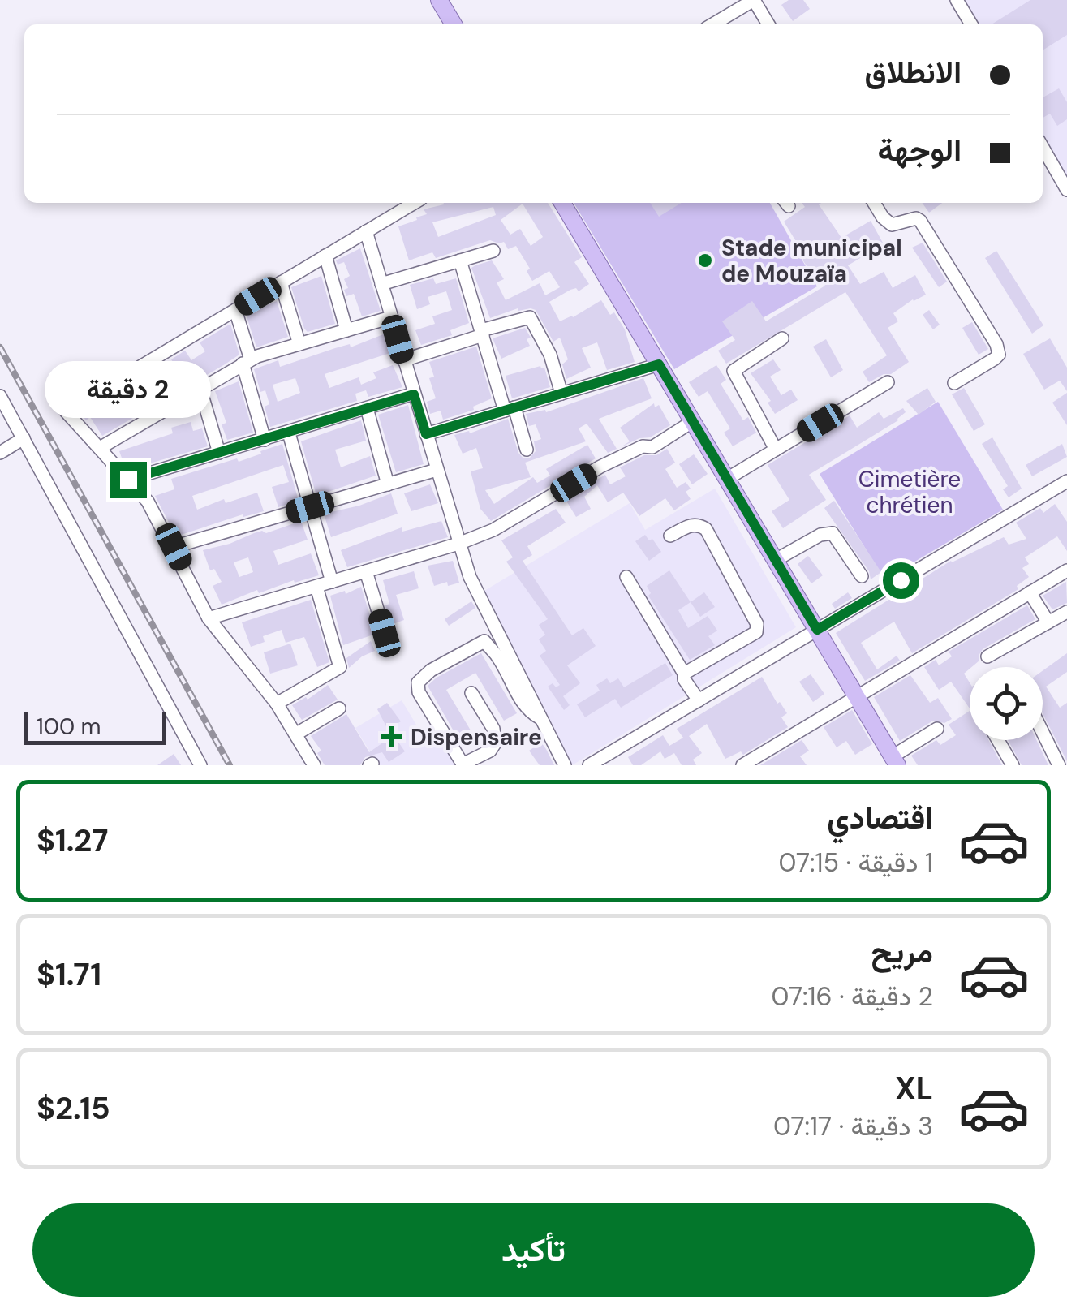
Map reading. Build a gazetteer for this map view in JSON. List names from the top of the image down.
{
  "parks": ["Cimetière chrétien"],
  "places": {
    "other": ["Stade municipal de Mouzaïa"],
    "health": ["Dispensaire"]
  },
  "scale_bar": "100 m",
  "page": {
    "banner": ["الانطلاق", "الوجهة"],
    "bubble": "2 دقيقة",
    "scale": "100 m",
    "list": [
      {
        "name": "اقتصادي",
        "note": "1 دقيقة · 07:15",
        "value": "$1.27"
      },
      {
        "name": "مريح",
        "note": "2 دقيقة · 07:16",
        "value": "$1.71"
      },
      {
        "name": "XL",
        "note": "3 دقيقة · 07:17",
        "value": "$2.15"
      }
    ],
    "buttons": "تأكيد"
  }
}
